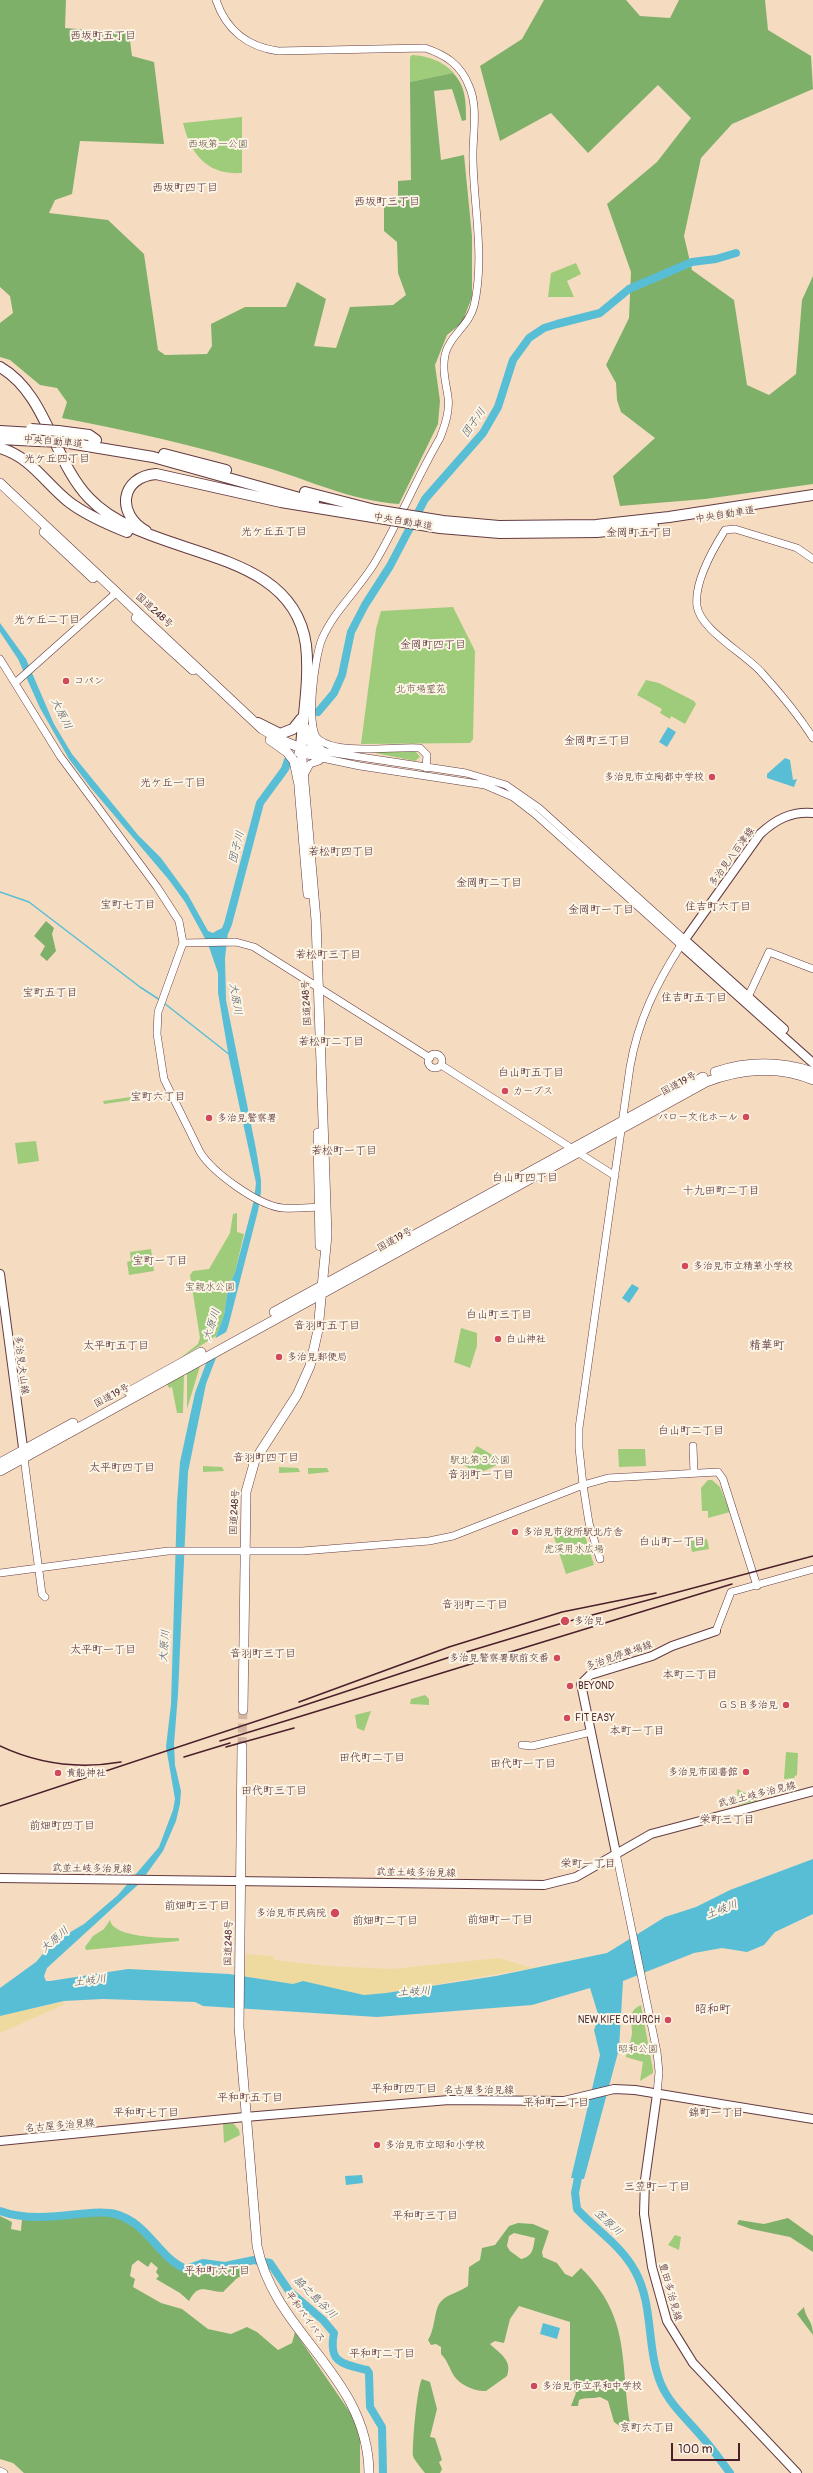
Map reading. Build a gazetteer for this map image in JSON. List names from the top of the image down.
{
  "streets": {
    "highway": [
      "中央自動車道",
      "国道248号",
      "国道19号",
      "平和バイパス"
    ],
    "main road": [
      "多治見八百津線",
      "多治見犬山線",
      "多治見停車場線",
      "武並土岐多治見線",
      "名古屋多治見線",
      "豊田多治見線"
    ]
  },
  "crossings": [
    ["国道248号", "国道19号"],
    ["国道248号", "武並土岐多治見線"],
    ["国道248号", "名古屋多治見線"],
    ["国道248号", "平和バイパス"],
    ["国道19号", "多治見犬山線"],
    ["多治見停車場線", "武並土岐多治見線"],
    ["名古屋多治見線", "豊田多治見線"],
    ["名古屋多治見線", "平和バイパス"]
  ],
  "districts": [
    "西坂町五丁目",
    "西坂町四丁目",
    "西坂町三丁目",
    "光ケ丘四丁目",
    "光ケ丘五丁目",
    "金岡町五丁目",
    "光ケ丘二丁目",
    "金岡町四丁目",
    "金岡町三丁目",
    "光ケ丘一丁目",
    "若松町四丁目",
    "金岡町二丁目",
    "宝町七丁目",
    "住吉町六丁目",
    "金岡町一丁目",
    "若松町三丁目",
    "宝町五丁目",
    "住吉町五丁目",
    "若松町二丁目",
    "白山町五丁目",
    "宝町六丁目",
    "若松町一丁目",
    "白山町四丁目",
    "十九田町二丁目",
    "宝町一丁目",
    "白山町三丁目",
    "音羽町五丁目",
    "太平町五丁目",
    "精華町",
    "白山町二丁目",
    "音羽町四丁目",
    "太平町四丁目",
    "音羽町一丁目",
    "白山町一丁目",
    "音羽町二丁目",
    "太平町一丁目",
    "音羽町三丁目",
    "本町二丁目",
    "本町一丁目",
    "田代町二丁目",
    "田代町一丁目",
    "田代町三丁目",
    "栄町三丁目",
    "前畑町四丁目",
    "栄町一丁目",
    "前畑町三丁目",
    "前畑町一丁目",
    "前畑町二丁目",
    "昭和町",
    "平和町四丁目",
    "平和町五丁目",
    "平和町一丁目",
    "平和町七丁目",
    "錦町一丁目",
    "三笠町一丁目",
    "平和町三丁目",
    "平和町六丁目",
    "平和町二丁目",
    "京町六丁目"
  ],
  "water": [
    "団子川",
    "大原川",
    "土岐川",
    "笠原川",
    "脇之島谷川"
  ],
  "parks": [
    "西坂第一公園",
    "北市場霊苑",
    "宝親水公園",
    "駅北第３公園",
    "虎渓用水広場",
    "昭和公園"
  ],
  "places": [
    "コパン",
    "多治見市立陶都中学校",
    "カーブス",
    "バロー文化ホール",
    "多治見警察署",
    "多治見市立精華小学校",
    "白山神社",
    "多治見郵便局",
    "多治見市役所駅北庁舎",
    "多治見",
    "多治見警察署駅前交番",
    "BEYOND",
    "ＧＳＢ多治見",
    "FIT EASY",
    "多治見市図書館",
    "貴船神社",
    "多治見市民病院",
    "NEW KIFE CHURCH",
    "多治見市立昭和小学校",
    "多治見市立平和中学校"
  ],
  "scale_bar": "100 m"
}
